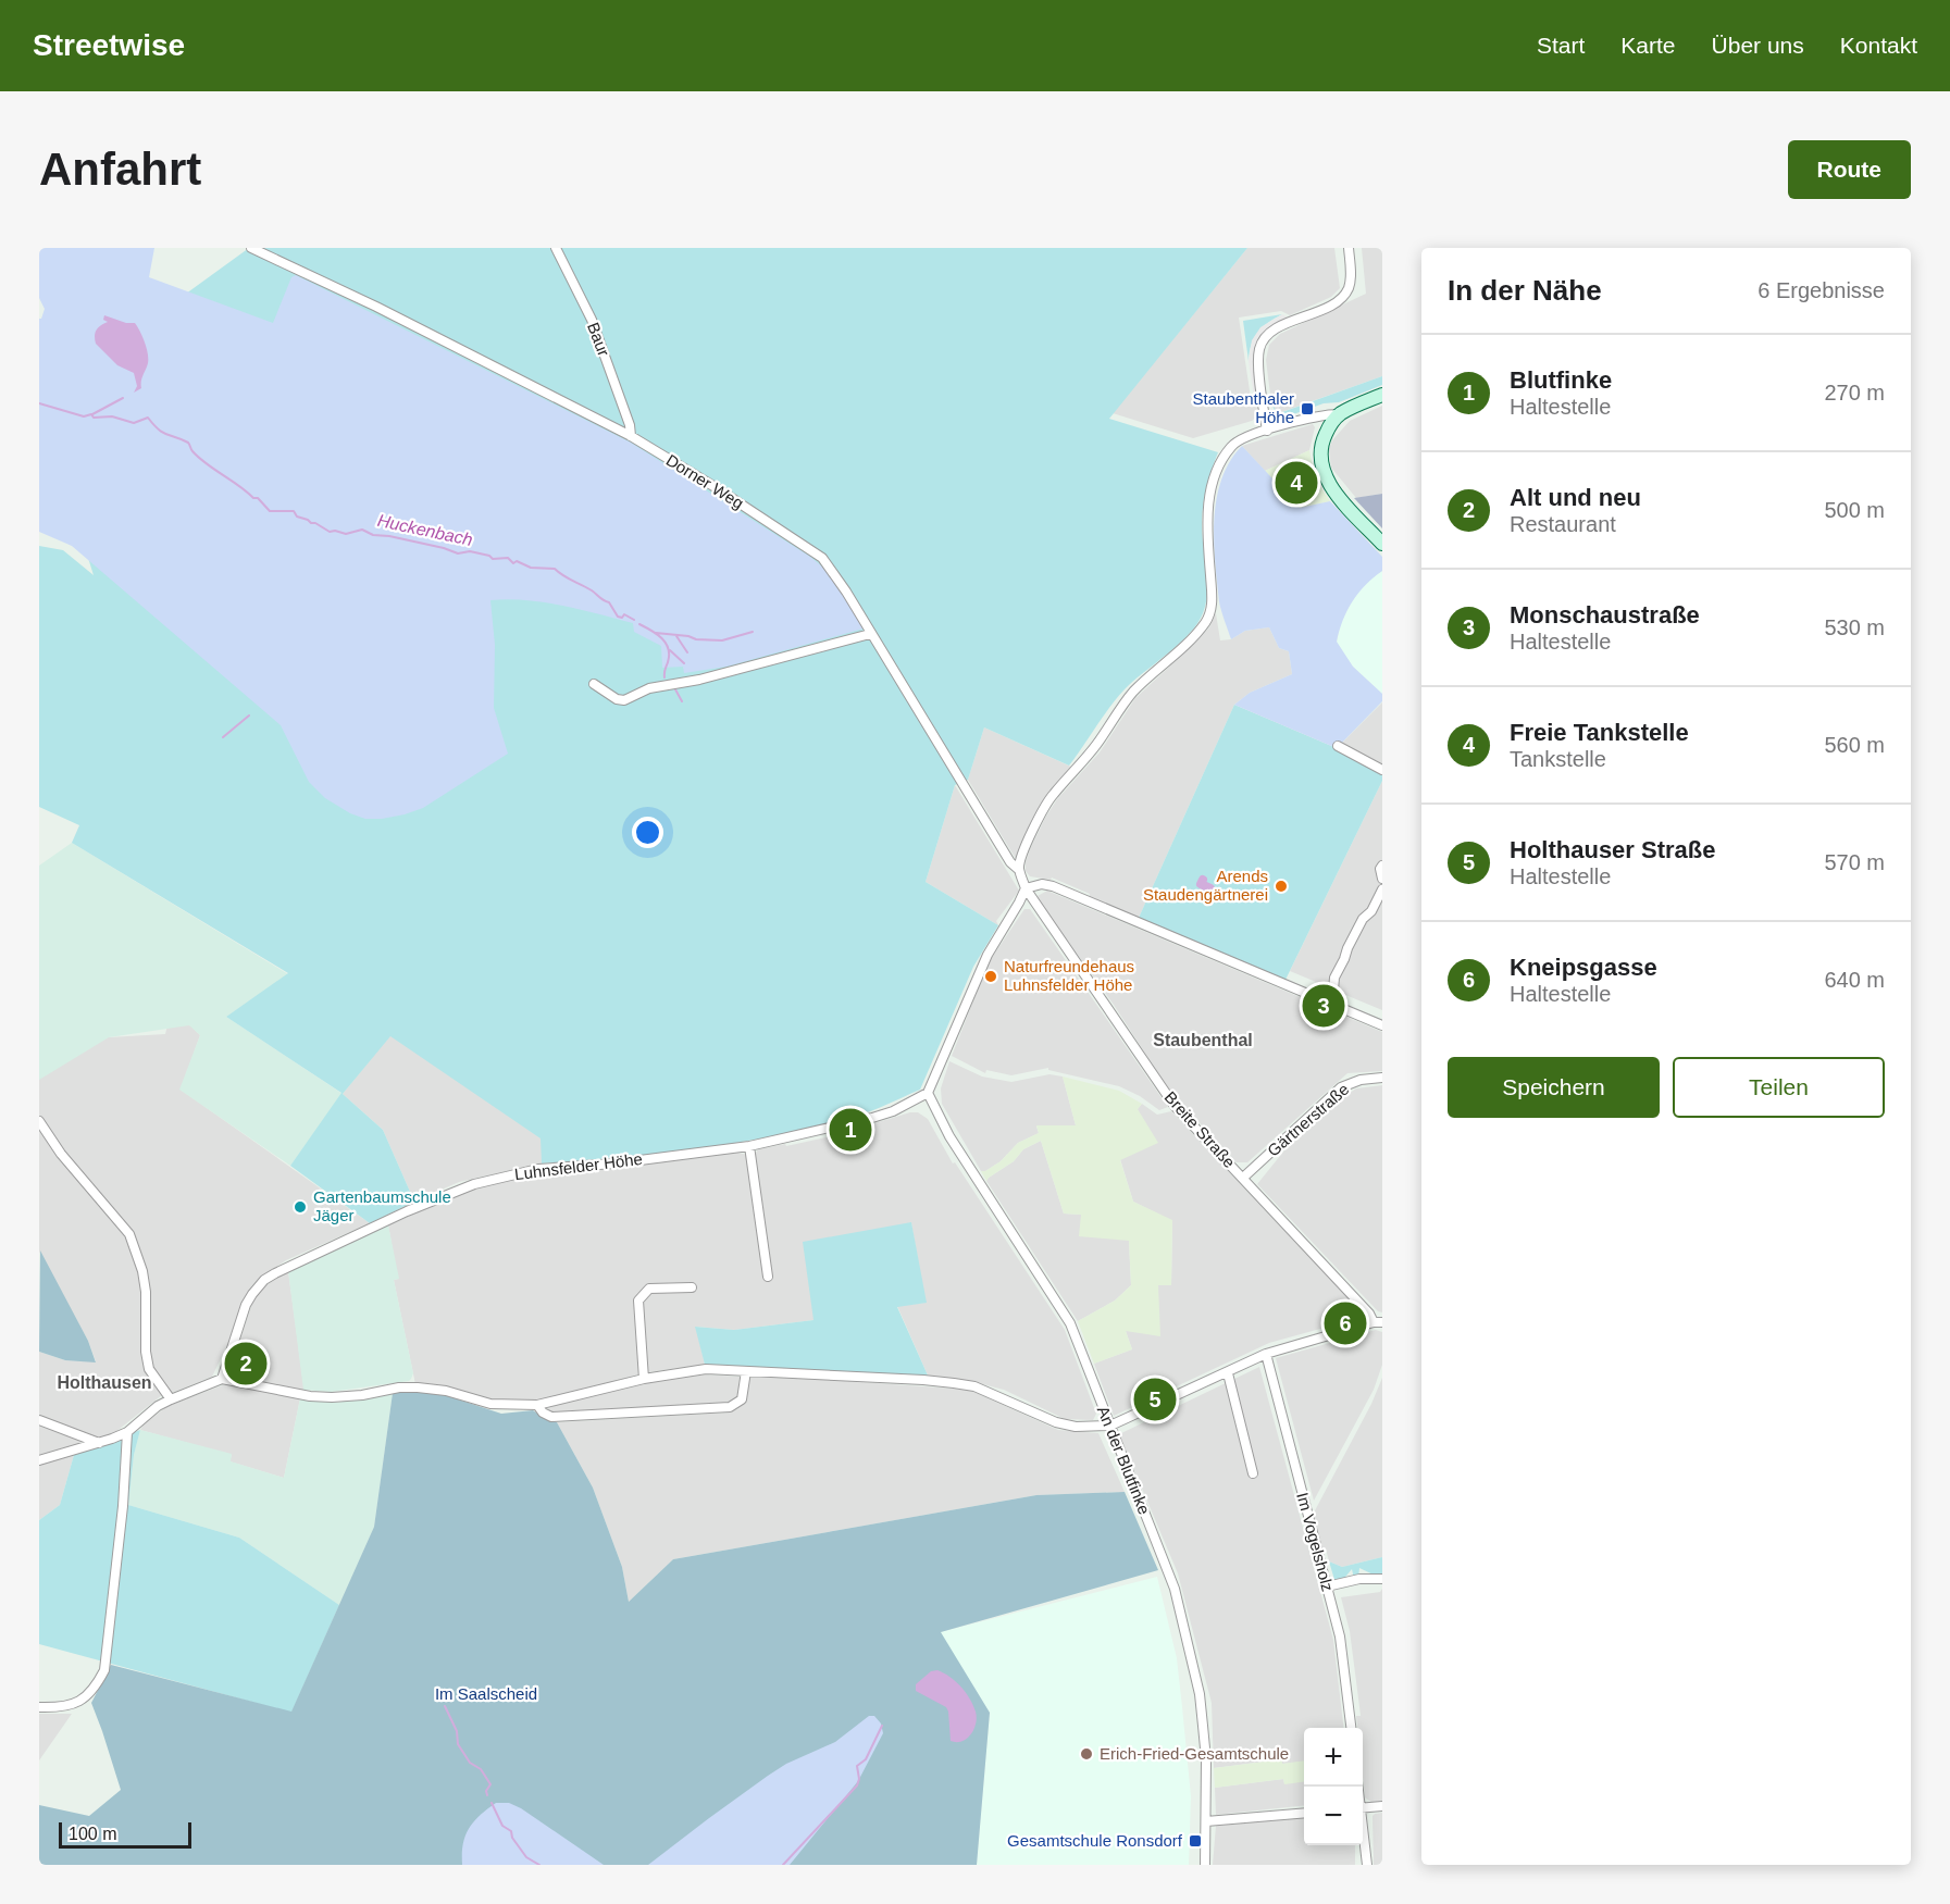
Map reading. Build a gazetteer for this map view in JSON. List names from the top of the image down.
{
  "streets": {
    "street": [
      "Baur",
      "Dorner Weg",
      "Gärtnerstraße",
      "Breite Straße",
      "Luhnsfelder Höhe",
      "An der Blutfinke",
      "Im Vogelsholz"
    ]
  },
  "crossings": [
    ["Baur", "Dorner Weg"],
    ["Gärtnerstraße", "Breite Straße"],
    ["Luhnsfelder Höhe", "An der Blutfinke"]
  ],
  "districts": ["Staubenthal", "Holthausen"],
  "water": ["Huckenbach"],
  "parks": ["Im Saalscheid"],
  "places": {
    "transit": ["Staubenthaler Höhe", "Gesamtschule Ronsdorf"],
    "other": [
      "Arends Staudengärtnerei",
      "Naturfreundehaus Luhnsfelder Höhe",
      "Gartenbaumschule Jäger",
      "Erich-Fried-Gesamtschule"
    ]
  },
  "scale_bar": "100 m",
  "page": {
    "header": "Streetwise",
    "nav": [
      "Start",
      "Karte",
      "Über uns",
      "Kontakt"
    ],
    "buttons": [
      "Route",
      ["Speichern", "Teilen"]
    ],
    "title": "Anfahrt",
    "heading": ["In der Nähe", "6 Ergebnisse"],
    "list": [
      {
        "mark": "1",
        "name": "Blutfinke",
        "note": "Haltestelle",
        "value": "270 m"
      },
      {
        "mark": "2",
        "name": "Alt und neu",
        "note": "Restaurant",
        "value": "500 m"
      },
      {
        "mark": "3",
        "name": "Monschaustraße",
        "note": "Haltestelle",
        "value": "530 m"
      },
      {
        "mark": "4",
        "name": "Freie Tankstelle",
        "note": "Tankstelle",
        "value": "560 m"
      },
      {
        "mark": "5",
        "name": "Holthauser Straße",
        "note": "Haltestelle",
        "value": "570 m"
      },
      {
        "mark": "6",
        "name": "Kneipsgasse",
        "note": "Haltestelle",
        "value": "640 m"
      }
    ],
    "pins": [
      "4",
      "3",
      "1",
      "6",
      "2",
      "5"
    ],
    "map_buttons": ["+", "−"],
    "scale": "100 m"
  }
}
